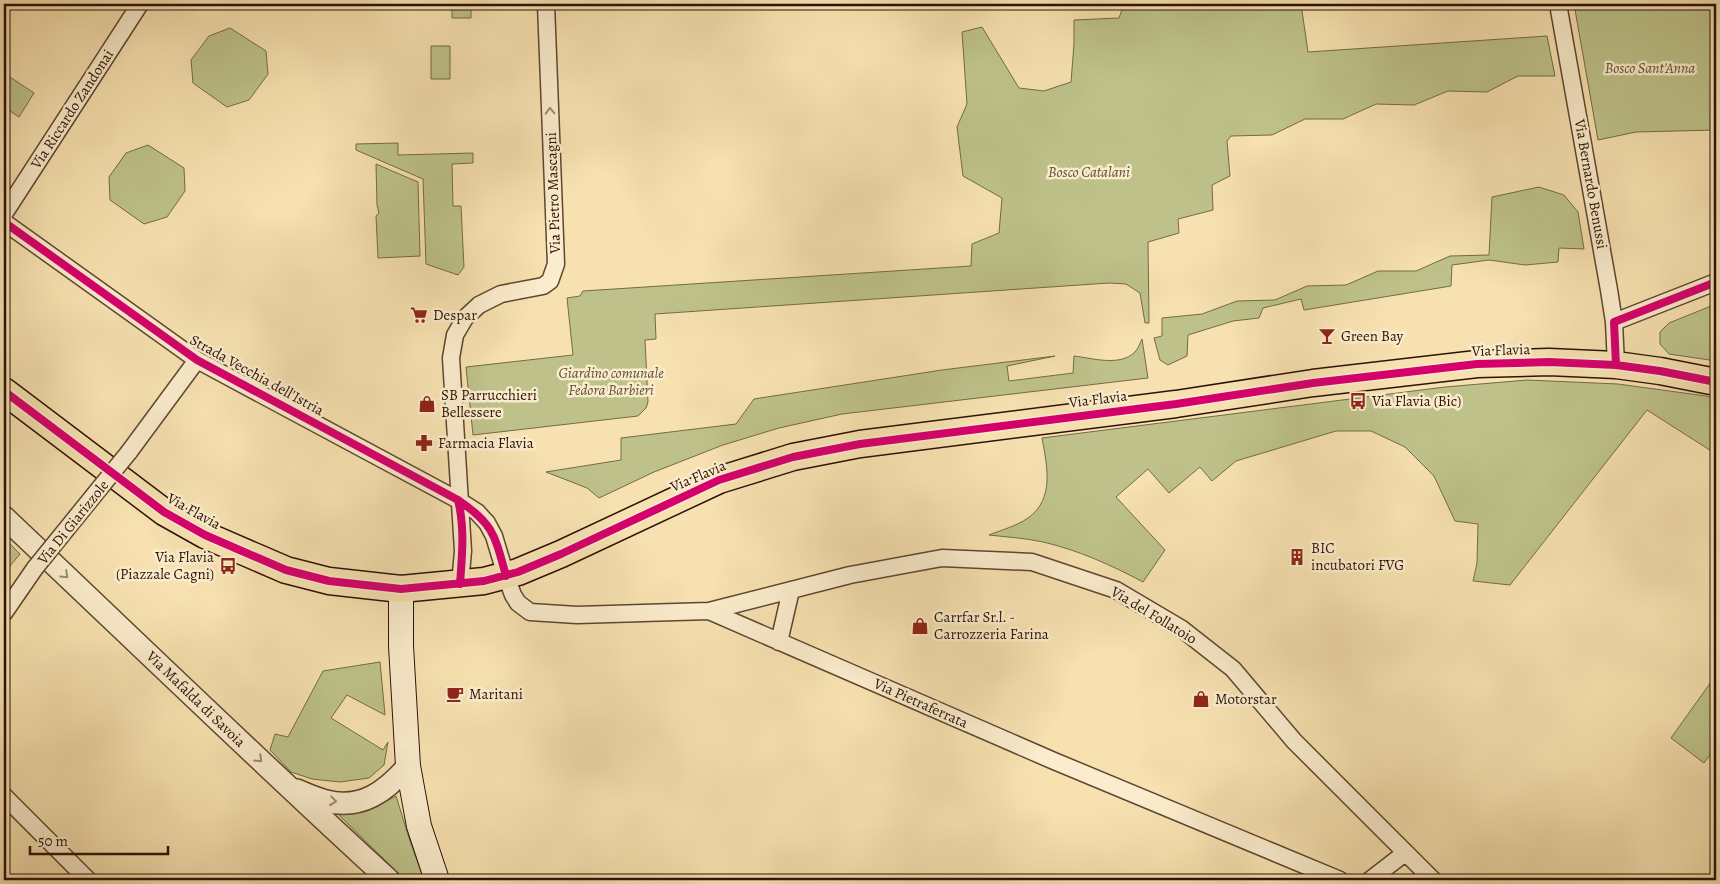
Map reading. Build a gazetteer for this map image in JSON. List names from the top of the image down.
{
  "streets": {
    "main road": ["Via Flavia"],
    "street": [
      "Via Riccardo Zandonai",
      "Via Bernardo Benussi",
      "Via Pietro Mascagni",
      "Strada Vecchia dell'Istria",
      "Via Di Giarizzole",
      "Via del Follatoio",
      "Via Mafalda di Savoia",
      "Via Pietraferrata"
    ]
  },
  "crossings": [
    ["Via Bernardo Benussi", "Via Flavia"],
    ["Via Pietro Mascagni", "Via Flavia"],
    ["Via Pietro Mascagni", "Strada Vecchia dell'Istria"],
    ["Via Flavia", "Strada Vecchia dell'Istria"],
    ["Via Flavia", "Via Pietraferrata"],
    ["Strada Vecchia dell'Istria", "Via Di Giarizzole"],
    ["Strada Vecchia dell'Istria", "Via Pietraferrata"],
    ["Via del Follatoio", "Via Pietraferrata"]
  ],
  "one_way": ["Via Pietro Mascagni", "Via Mafalda di Savoia"],
  "parks": ["Bosco Sant'Anna", "Bosco Catalani", "Giardino comunale Fedora Barbieri"],
  "places": {
    "supermarket": ["Despar"],
    "bar": ["Green Bay"],
    "bus stop": ["Via Flavia (Bic)", "Via Flavia (Piazzale Cagni)"],
    "shop": ["SB Parrucchieri Bellessere", "Carrfar Sr.l. - Carrozzeria Farina", "Motorstar"],
    "pharmacy": ["Farmacia Flavia"],
    "building": ["BIC incubatori FVG"],
    "cafe": ["Maritani"]
  },
  "scale_bar": "50 m"
}
